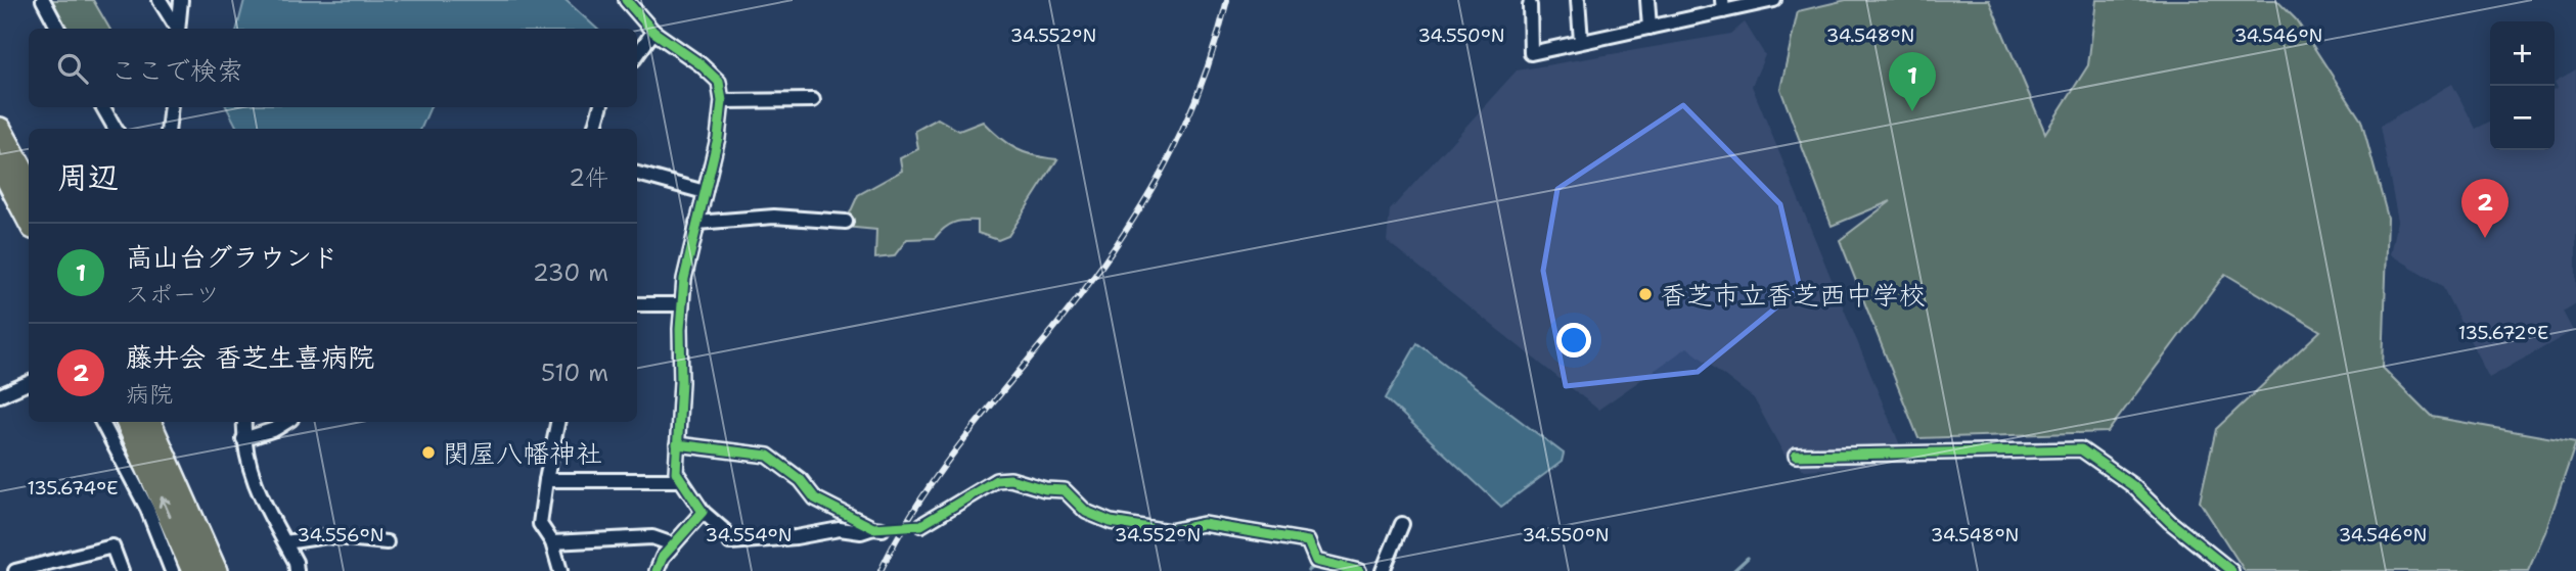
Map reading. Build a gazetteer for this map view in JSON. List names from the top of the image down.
{
  "places": ["香芝市立香芝西中学校", "関屋八幡神社"],
  "page": {
    "map_buttons": ["+", "−"],
    "search": "ここで検索",
    "pins": ["1", "2"],
    "heading": ["周辺", "2件"],
    "list": [
      {
        "mark": "1",
        "name": "高山台グラウンド",
        "note": "スポーツ",
        "value": "230 m"
      },
      {
        "mark": "2",
        "name": "藤井会 香芝生喜病院",
        "note": "病院",
        "value": "510 m"
      }
    ]
  },
  "coordinates": [
    "34.552°N",
    "34.550°N",
    "34.548°N",
    "34.546°N",
    "135.672°E",
    "135.674°E",
    "34.556°N",
    "34.554°N"
  ]
}
